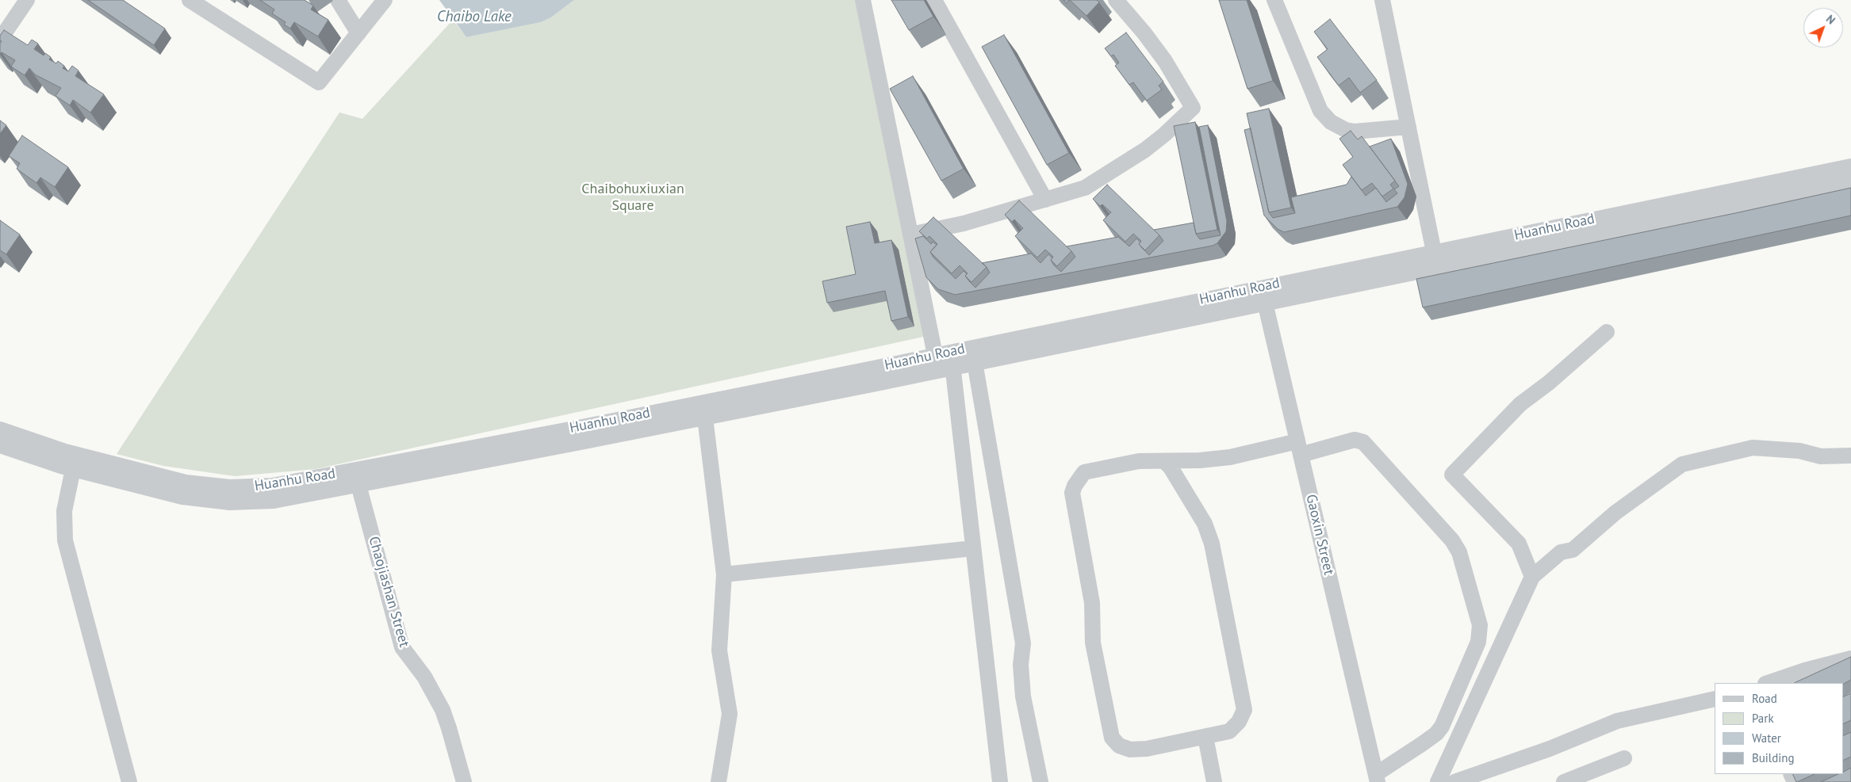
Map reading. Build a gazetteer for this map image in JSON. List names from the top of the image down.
{
  "streets": {
    "street": ["Huanhu Road", "Gaoxin Street", "Chaojiashan Street"]
  },
  "crossings": [
    ["Huanhu Road", "Gaoxin Street"],
    ["Huanhu Road", "Chaojiashan Street"]
  ],
  "water": ["Chaibo Lake"],
  "parks": ["Chaibohuxiuxian Square"],
  "legend": [
    "Road",
    "Park",
    "Water",
    "Building"
  ],
  "north": "top right"
}
